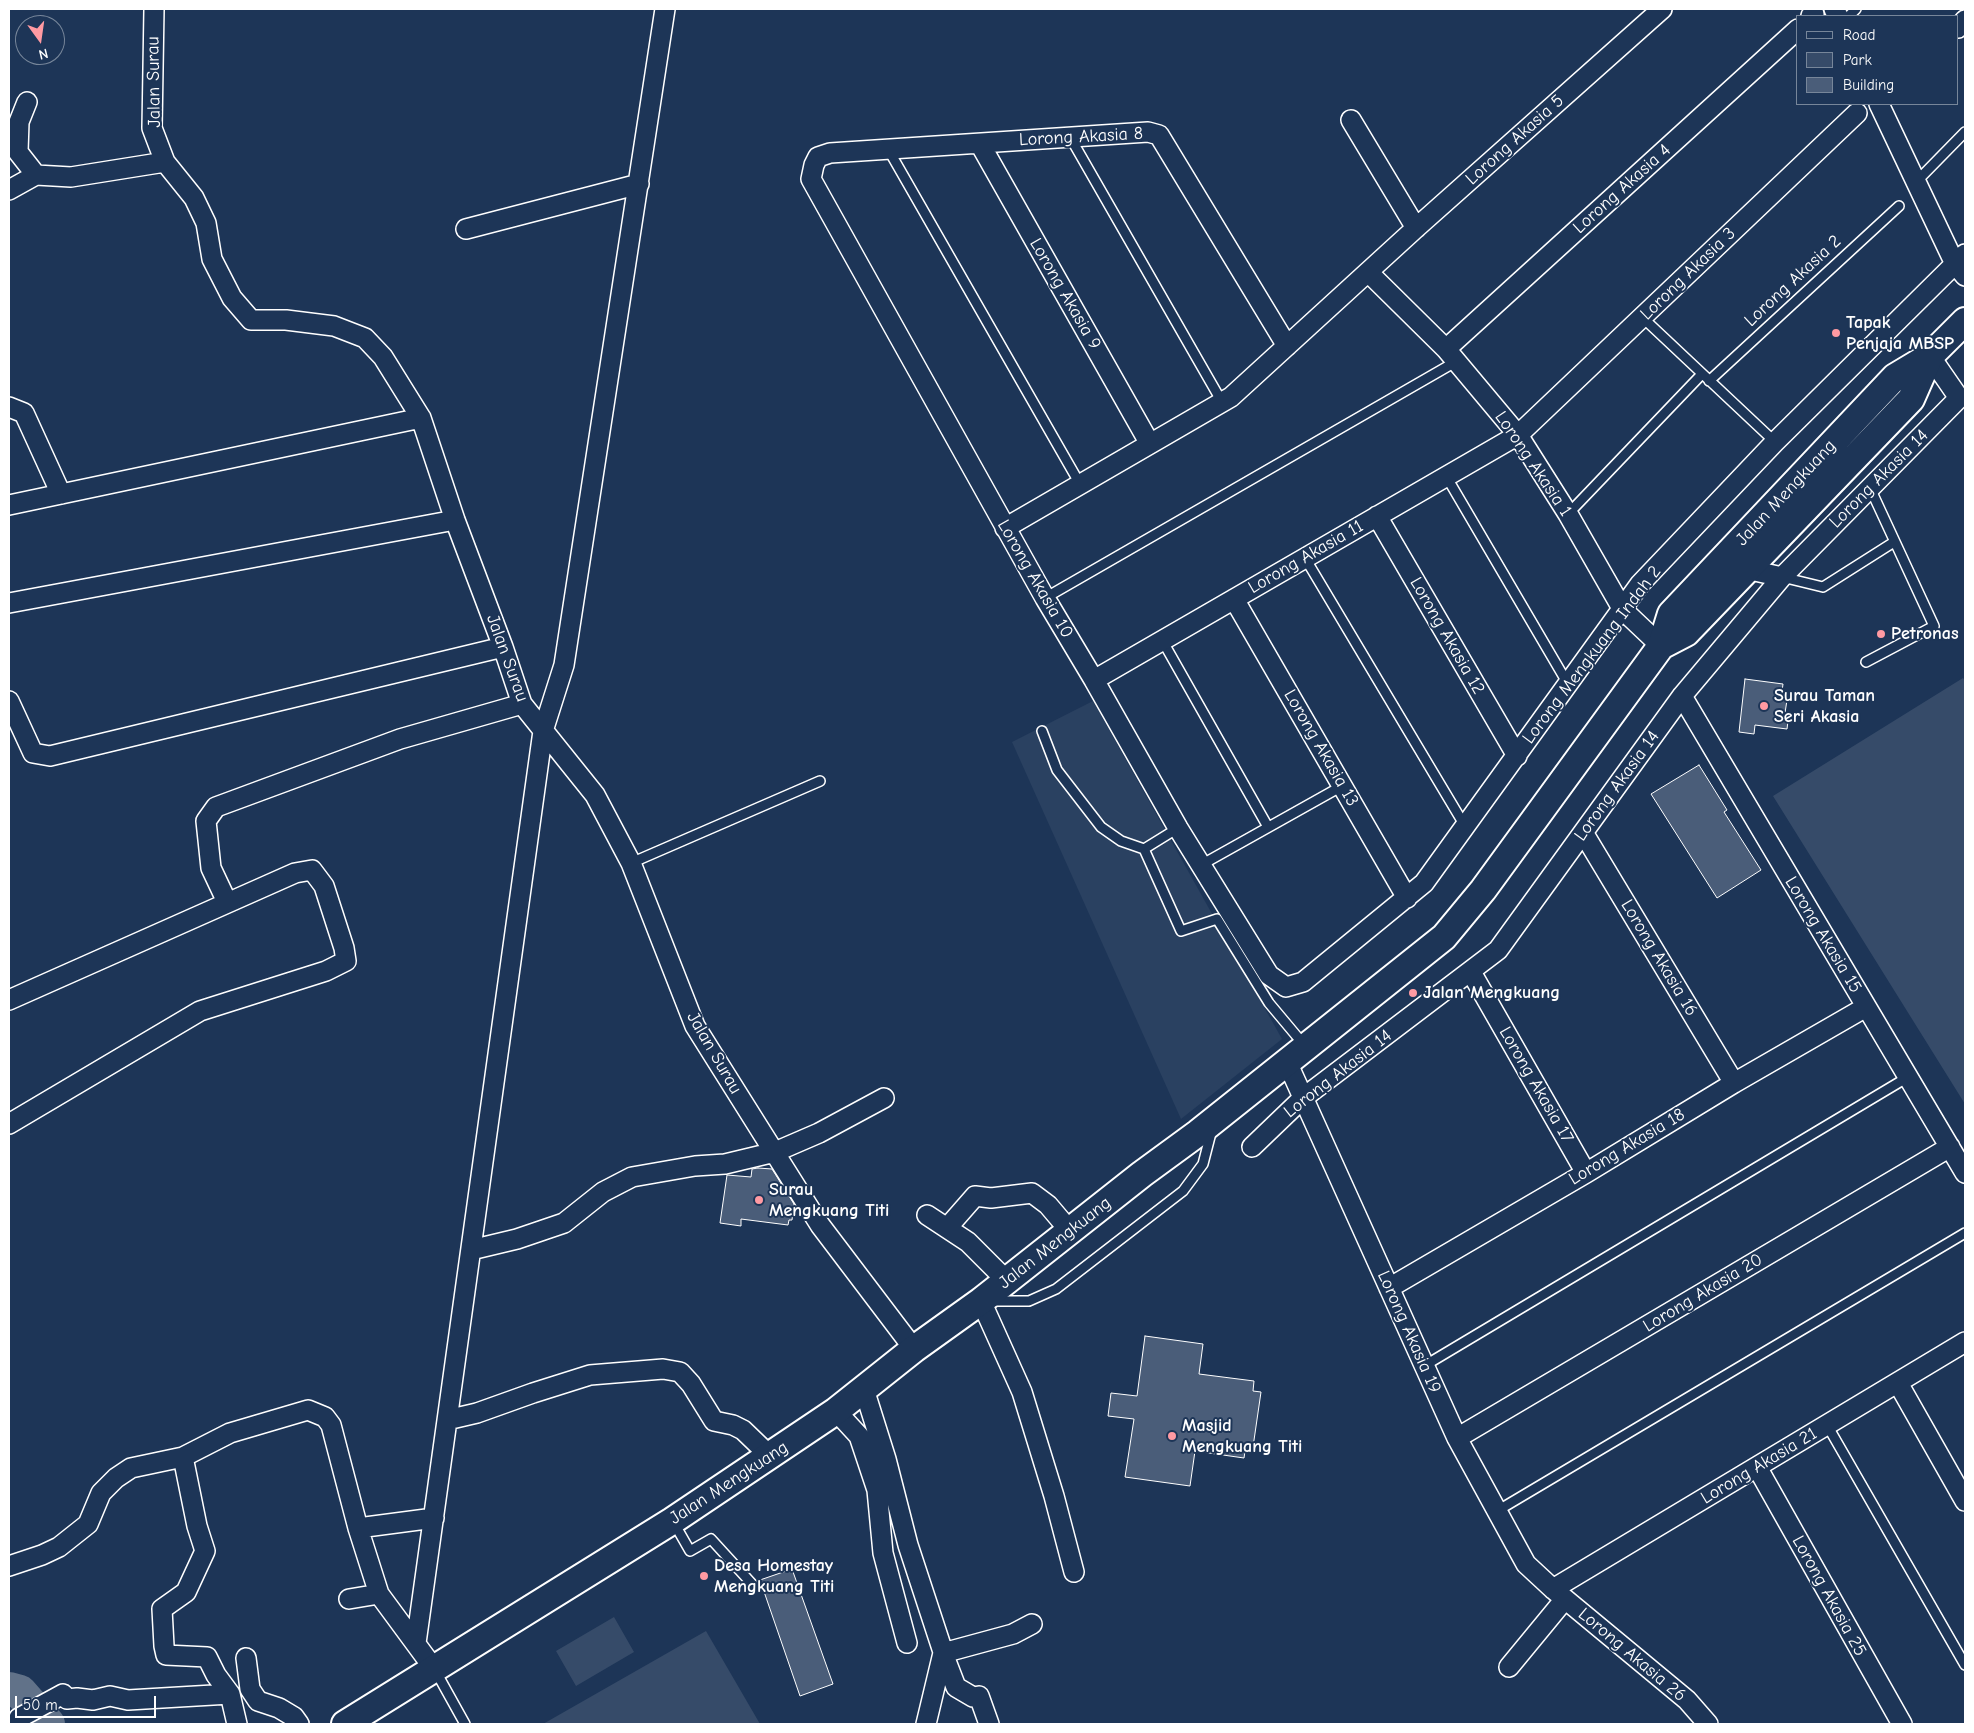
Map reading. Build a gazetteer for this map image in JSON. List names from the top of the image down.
{
  "streets": {
    "main road": ["Jalan Mengkuang"],
    "street": [
      "Jalan Surau",
      "Lorong Akasia 8",
      "Lorong Akasia 5",
      "Lorong Akasia 4",
      "Lorong Akasia 3",
      "Lorong Akasia 9",
      "Lorong Akasia 1",
      "Lorong Akasia 14",
      "Lorong Akasia 11",
      "Lorong Akasia 10",
      "Lorong Akasia 12",
      "Lorong Mengkuang Indah 2",
      "Lorong Akasia 13",
      "Lorong Akasia 15",
      "Lorong Akasia 16",
      "Lorong Akasia 17",
      "Lorong Akasia 18",
      "Lorong Akasia 20",
      "Lorong Akasia 19",
      "Lorong Akasia 21",
      "Lorong Akasia 25",
      "Lorong Akasia 26"
    ],
    "lane": ["Lorong Akasia 2"]
  },
  "crossings": [
    ["Jalan Surau", "Jalan Mengkuang"],
    ["Lorong Akasia 8", "Lorong Akasia 5"],
    ["Lorong Akasia 8", "Lorong Akasia 9"],
    ["Lorong Akasia 8", "Lorong Akasia 10"],
    ["Lorong Akasia 5", "Lorong Akasia 9"],
    ["Lorong Akasia 5", "Lorong Akasia 1"],
    ["Lorong Akasia 5", "Lorong Akasia 10"],
    ["Lorong Akasia 4", "Lorong Akasia 1"],
    ["Lorong Akasia 3", "Lorong Akasia 1"],
    ["Lorong Akasia 3", "Lorong Akasia 11"],
    ["Lorong Akasia 1", "Jalan Mengkuang"],
    ["Lorong Akasia 1", "Lorong Akasia 11"],
    ["Lorong Akasia 1", "Lorong Mengkuang Indah 2"],
    ["Lorong Akasia 14", "Lorong Akasia 15"],
    ["Lorong Akasia 14", "Lorong Akasia 16"],
    ["Lorong Akasia 14", "Lorong Akasia 17"],
    ["Lorong Akasia 14", "Lorong Akasia 19"],
    ["Jalan Mengkuang", "Lorong Akasia 19"],
    ["Lorong Akasia 11", "Lorong Akasia 10"],
    ["Lorong Akasia 11", "Lorong Akasia 12"],
    ["Lorong Akasia 11", "Lorong Akasia 13"],
    ["Lorong Akasia 10", "Lorong Mengkuang Indah 2"],
    ["Lorong Akasia 12", "Lorong Mengkuang Indah 2"],
    ["Lorong Mengkuang Indah 2", "Lorong Akasia 13"],
    ["Lorong Akasia 15", "Lorong Akasia 18"],
    ["Lorong Akasia 15", "Lorong Akasia 20"],
    ["Lorong Akasia 16", "Lorong Akasia 18"],
    ["Lorong Akasia 17", "Lorong Akasia 18"],
    ["Lorong Akasia 18", "Lorong Akasia 19"],
    ["Lorong Akasia 20", "Lorong Akasia 19"],
    ["Lorong Akasia 19", "Lorong Akasia 21"],
    ["Lorong Akasia 19", "Lorong Akasia 26"],
    ["Lorong Akasia 21", "Lorong Akasia 25"],
    ["Lorong Akasia 21", "Lorong Akasia 26"]
  ],
  "places": [
    "Tapak Penjaja MBSP",
    "Petronas",
    "Surau Taman Seri Akasia",
    "Jalan Mengkuang",
    "Surau Mengkuang Titi",
    "Masjid Mengkuang Titi",
    "Desa Homestay Mengkuang Titi"
  ],
  "legend": ["Road", "Park", "Building"],
  "scale_bar": "50 m",
  "north": "bottom"
}
